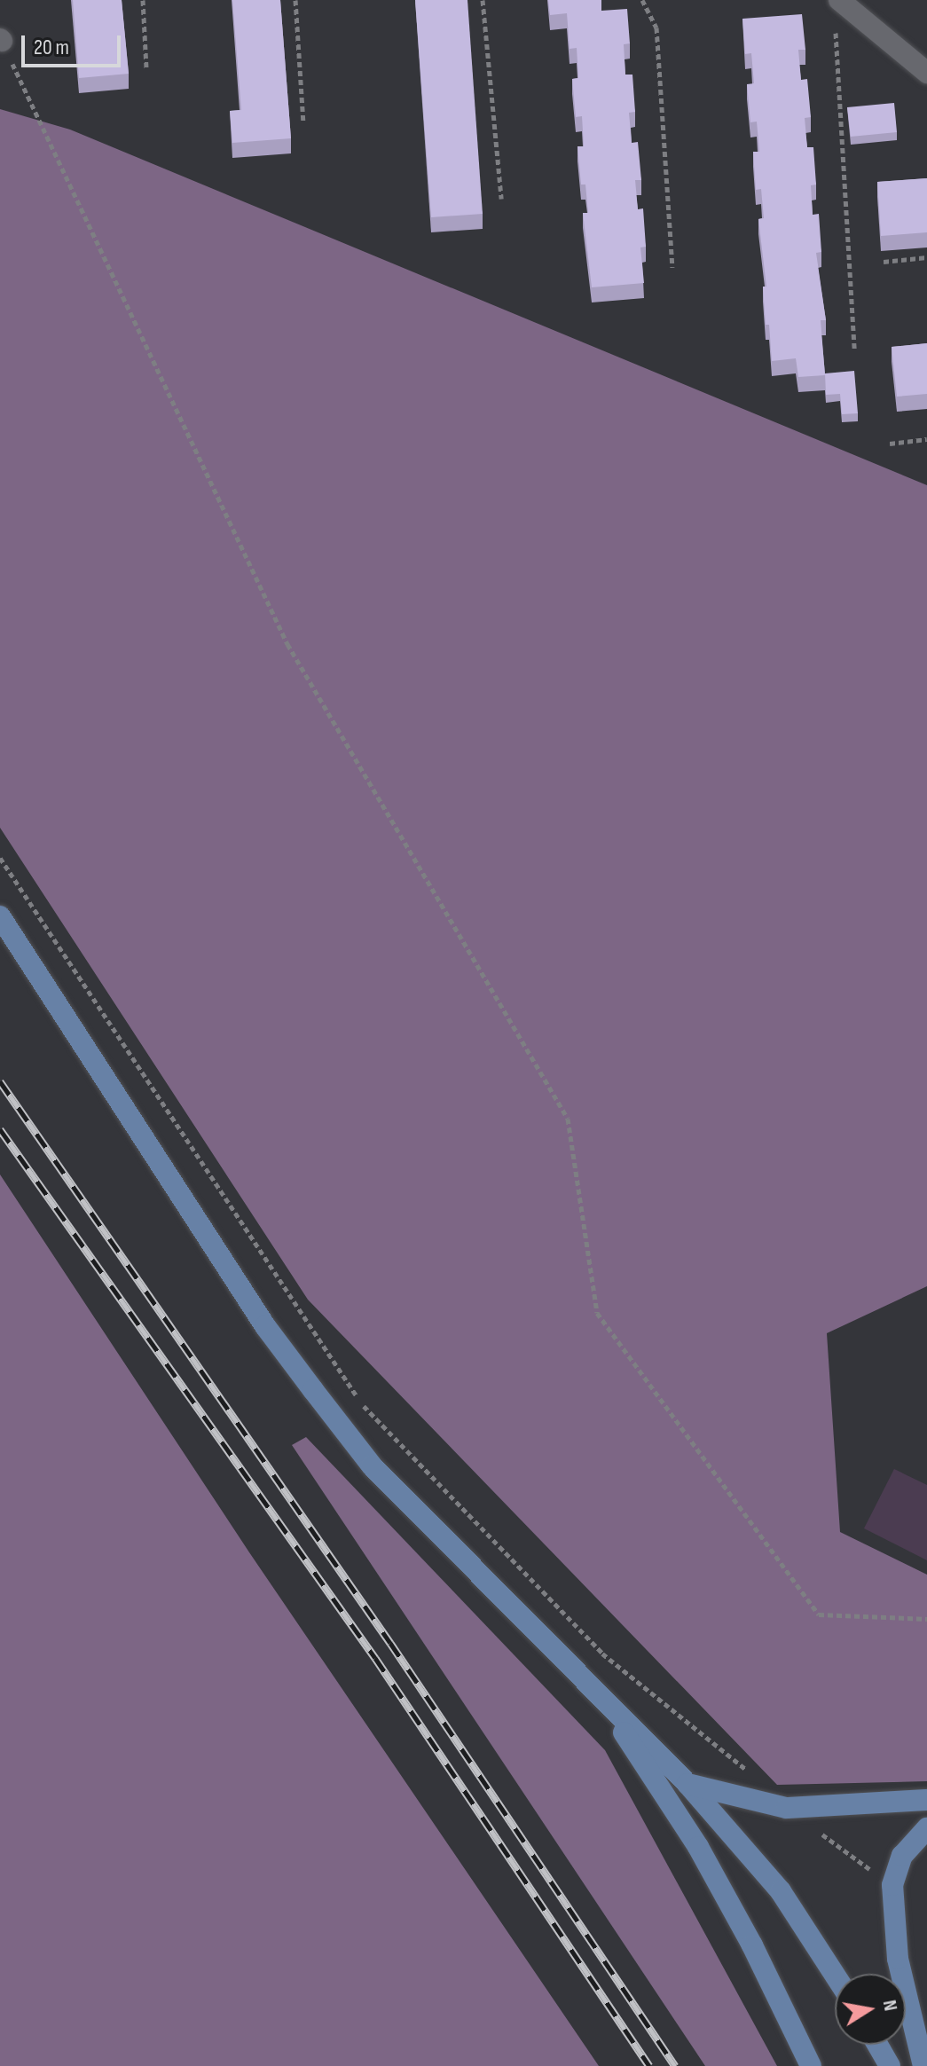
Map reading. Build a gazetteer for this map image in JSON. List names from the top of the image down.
{
  "scale_bar": "20 m",
  "north": "right"
}
